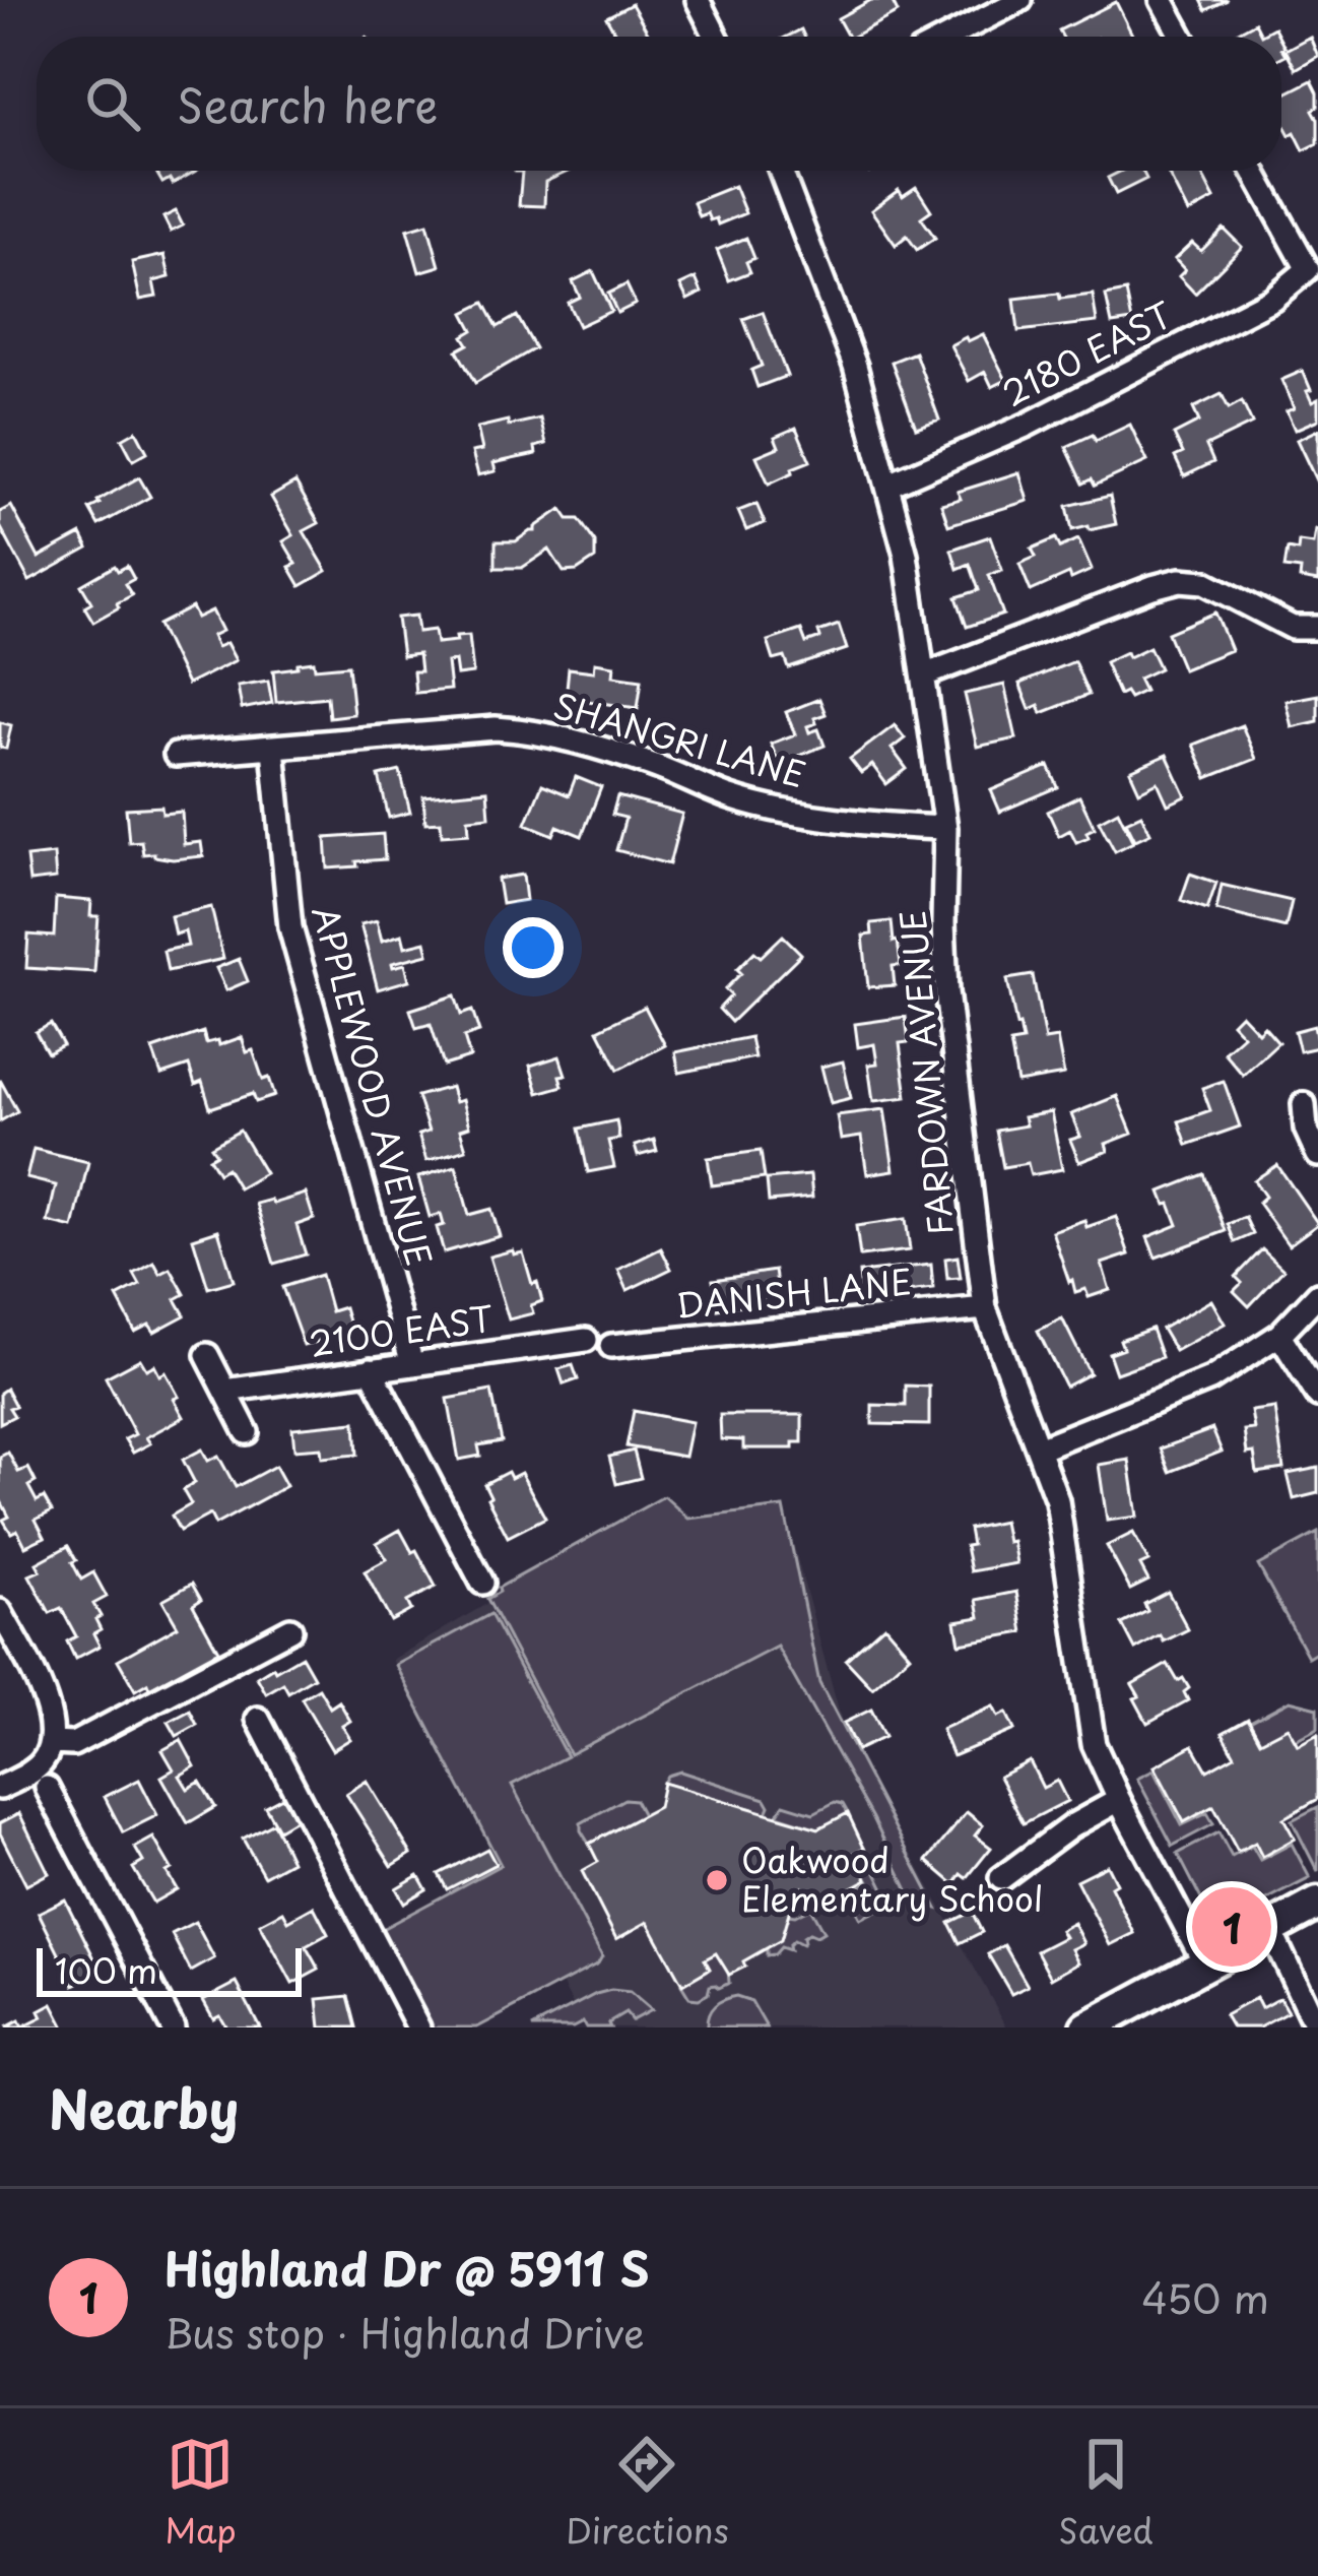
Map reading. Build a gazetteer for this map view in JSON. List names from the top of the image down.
{
  "streets": {
    "street": [
      "2180 EAST",
      "SHANGRI LANE",
      "FARDOWN AVENUE",
      "APPLEWOOD AVENUE",
      "DANISH LANE",
      "2100 EAST"
    ]
  },
  "crossings": [
    ["2180 EAST", "FARDOWN AVENUE"],
    ["SHANGRI LANE", "FARDOWN AVENUE"],
    ["SHANGRI LANE", "APPLEWOOD AVENUE"],
    ["FARDOWN AVENUE", "DANISH LANE"],
    ["APPLEWOOD AVENUE", "2100 EAST"]
  ],
  "places": ["Oakwood Elementary School"],
  "scale_bar": "100 m",
  "page": {
    "search": "Search here",
    "pins": "1",
    "scale": "100 m",
    "heading": "Nearby",
    "list": [
      {
        "mark": "1",
        "name": "Highland Dr @ 5911 S",
        "note": "Bus stop · Highland Drive",
        "value": "450 m"
      }
    ],
    "nav": ["Map", "Directions", "Saved"]
  }
}
